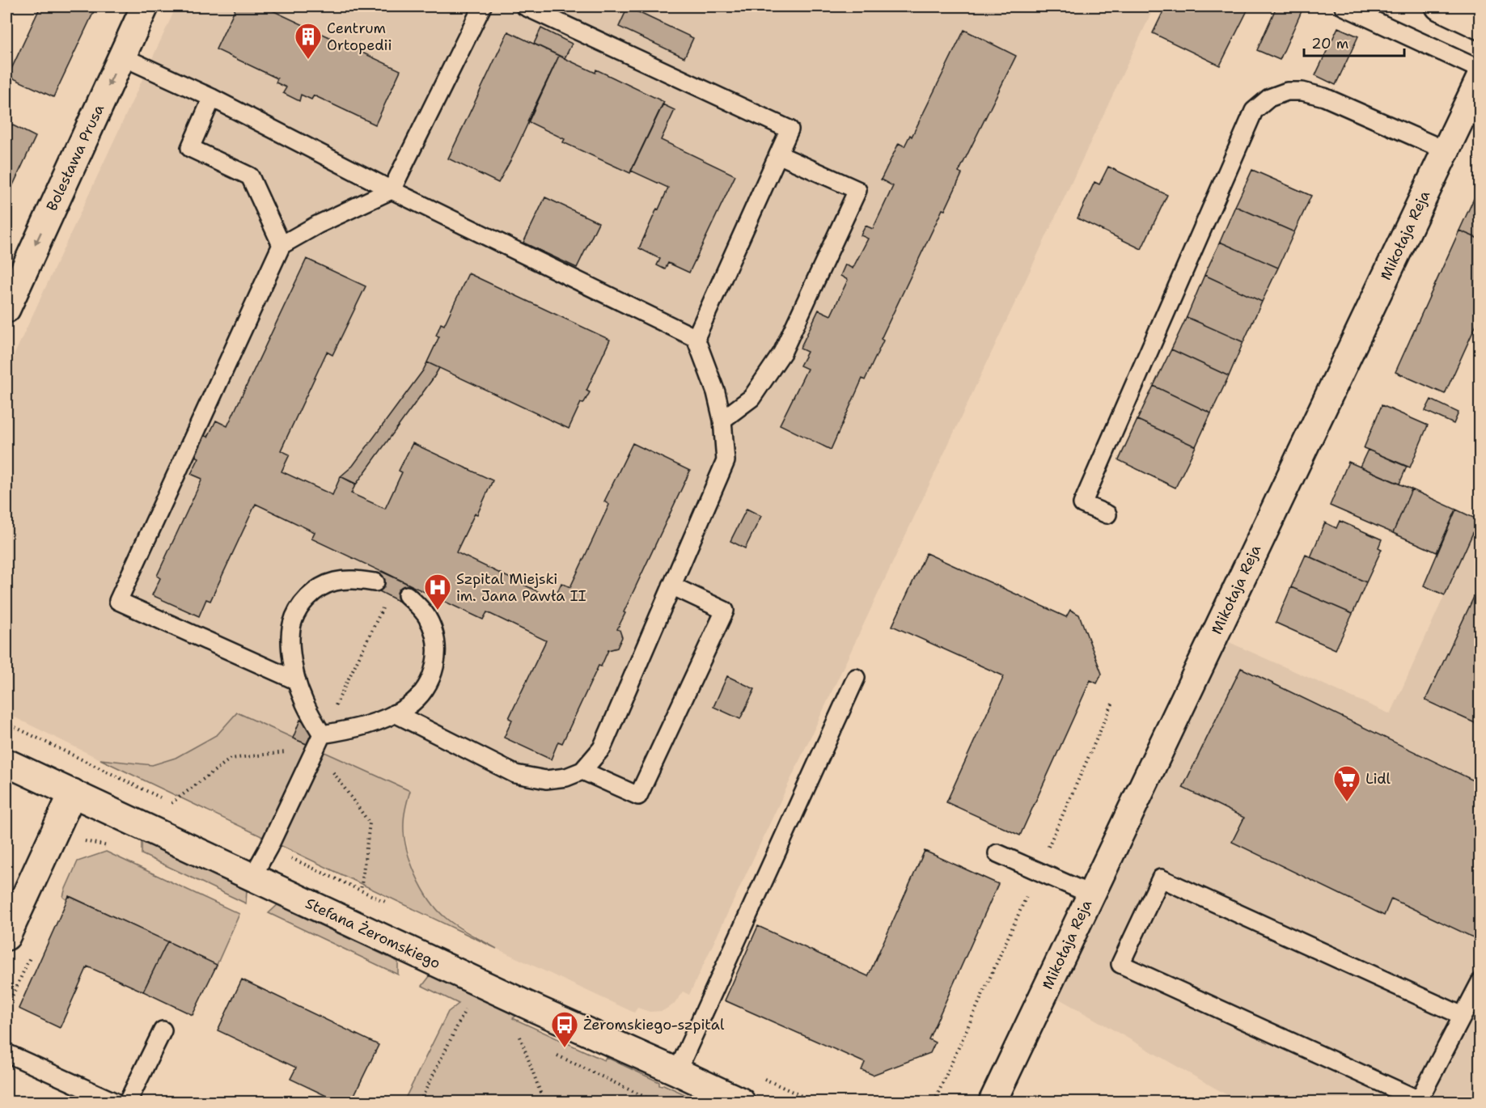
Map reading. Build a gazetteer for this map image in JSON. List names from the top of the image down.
{
  "streets": {
    "street": ["Bolesława Prusa", "Mikołaja Reja", "Stefana Żeromskiego"]
  },
  "one_way": ["Bolesława Prusa"],
  "places": {
    "building": ["Centrum Ortopedii"],
    "hospital": ["Szpital Miejski im. Jana Pawła II"],
    "supermarket": ["Lidl"],
    "bus stop": ["Żeromskiego-szpital"]
  },
  "scale_bar": "20 m"
}
